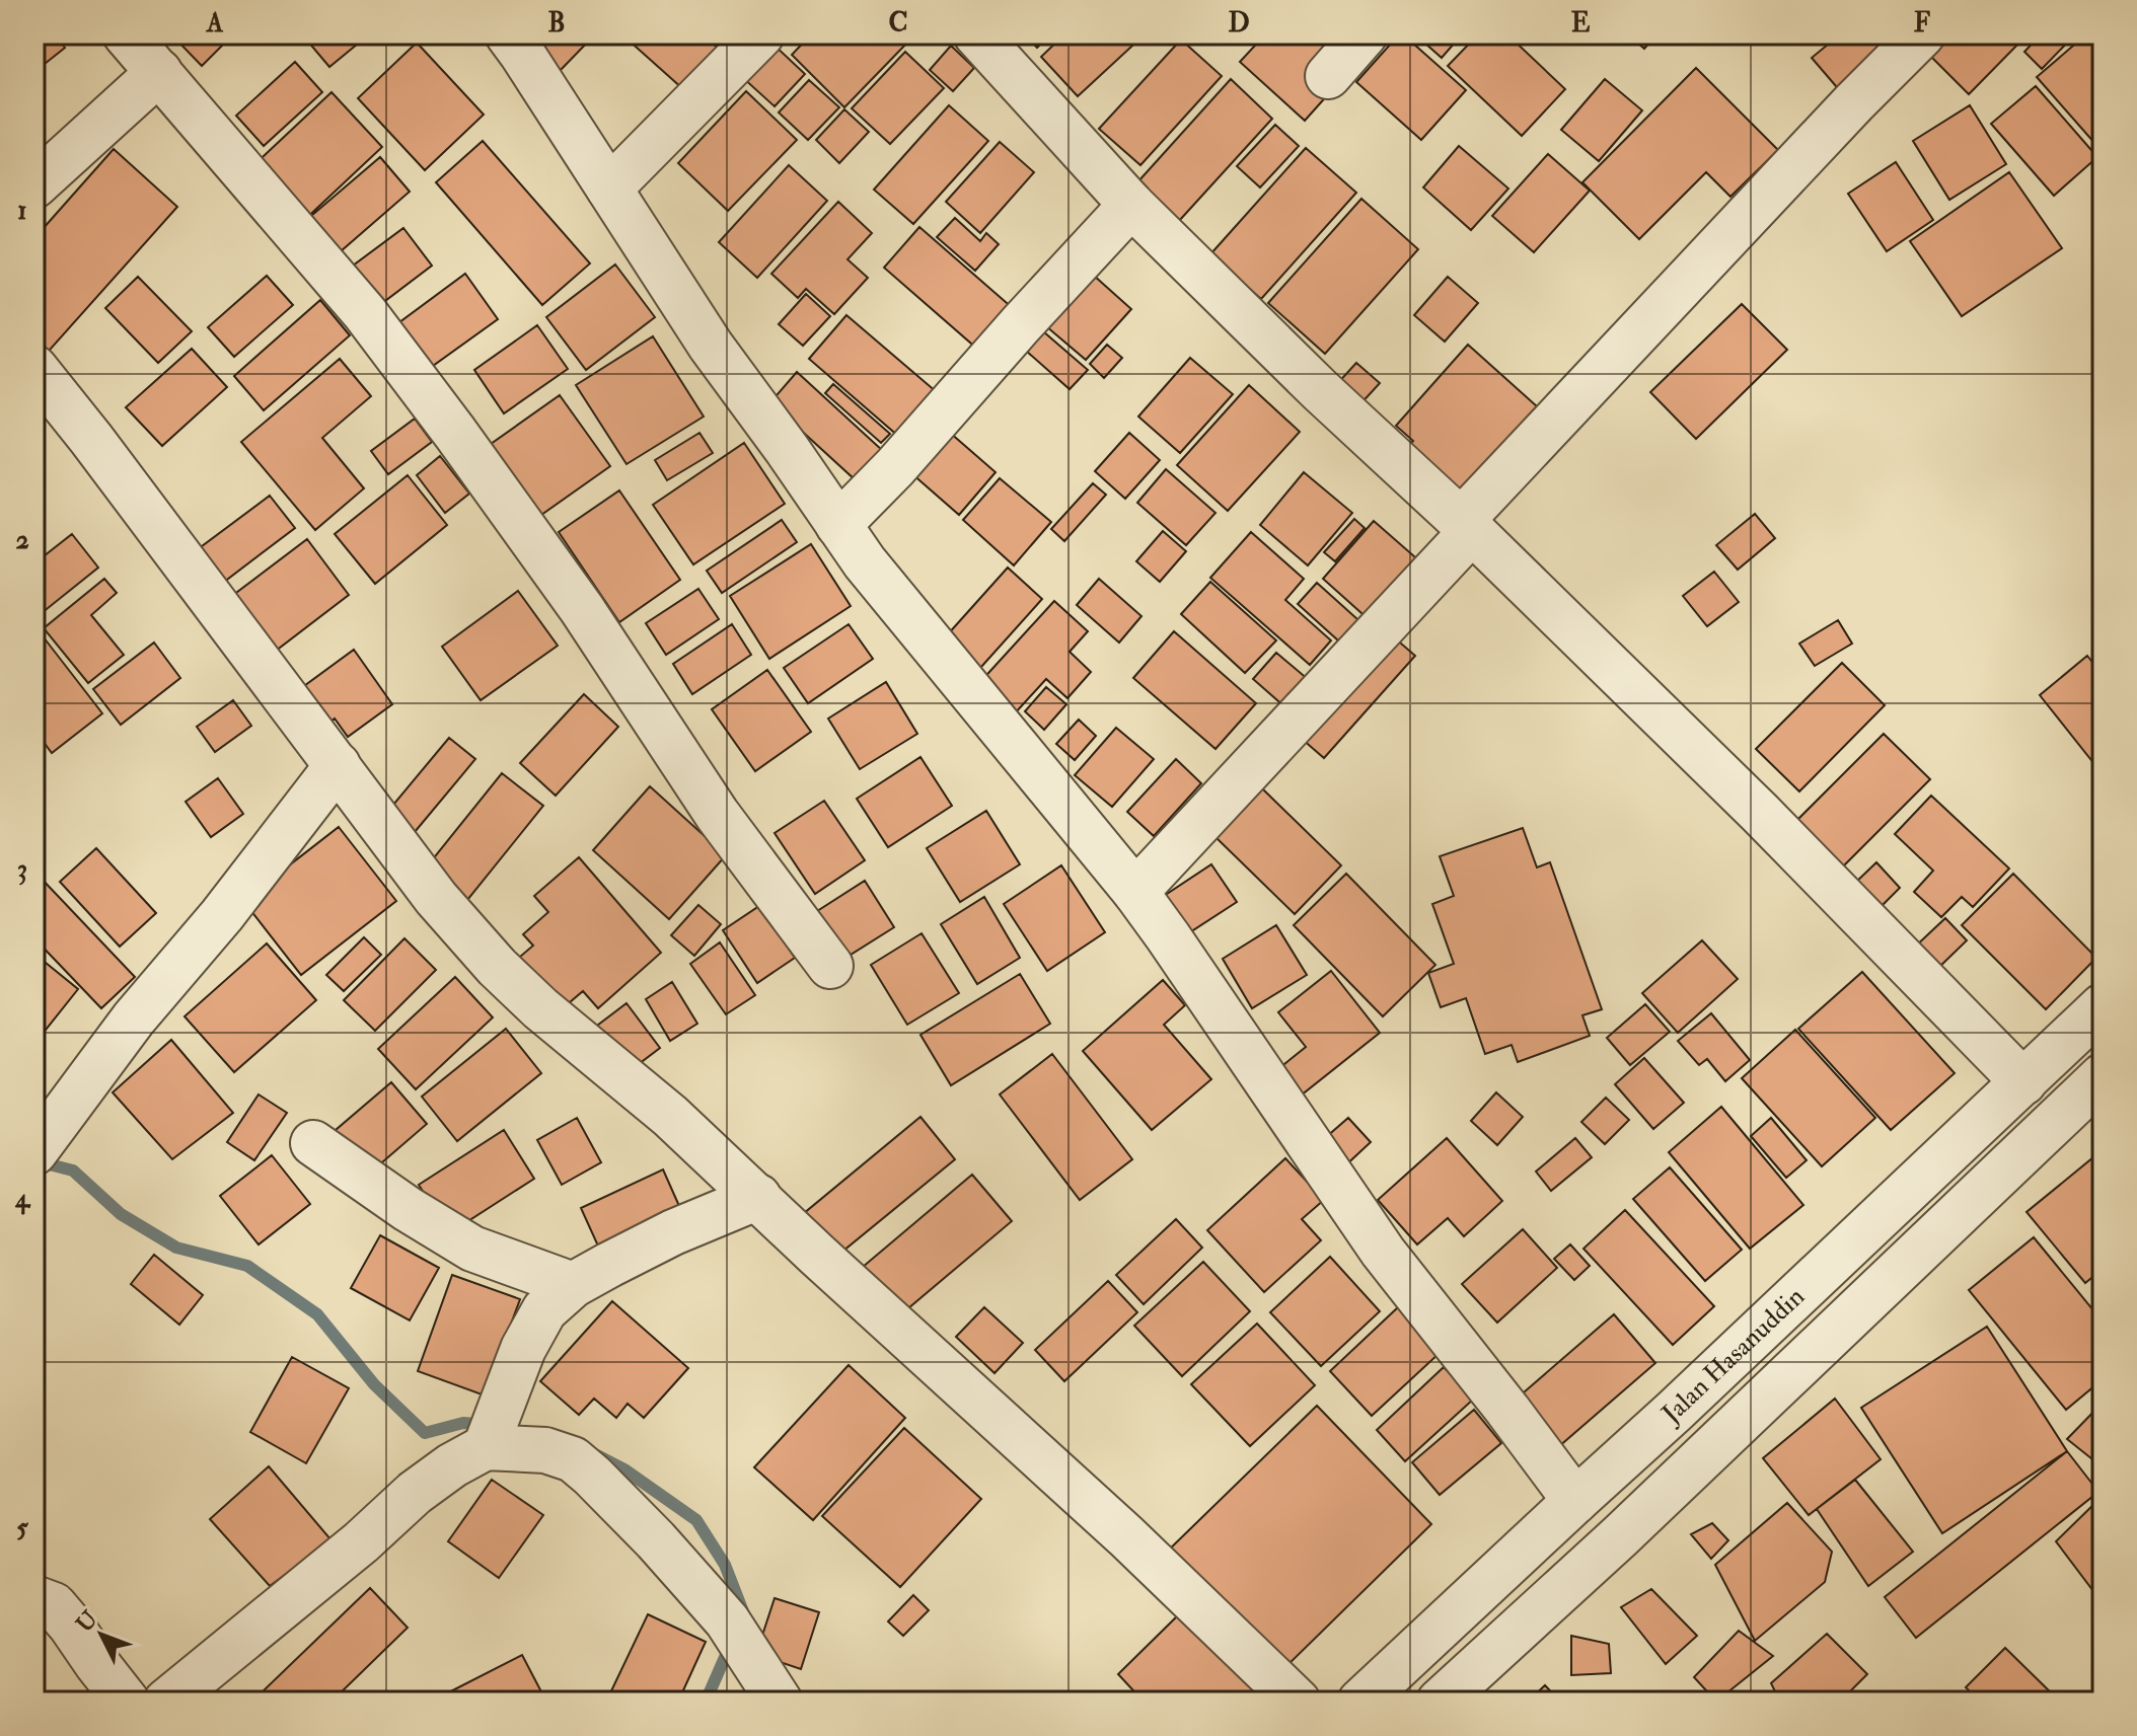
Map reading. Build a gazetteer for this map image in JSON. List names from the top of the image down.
{
  "streets": {
    "street": ["Jalan Hasanuddin"]
  },
  "north": "top left",
  "grid": {
    "columns": [
      "A",
      "B",
      "C",
      "D",
      "E",
      "F"
    ],
    "rows": [
      "1",
      "2",
      "3",
      "4",
      "5"
    ]
  }
}
